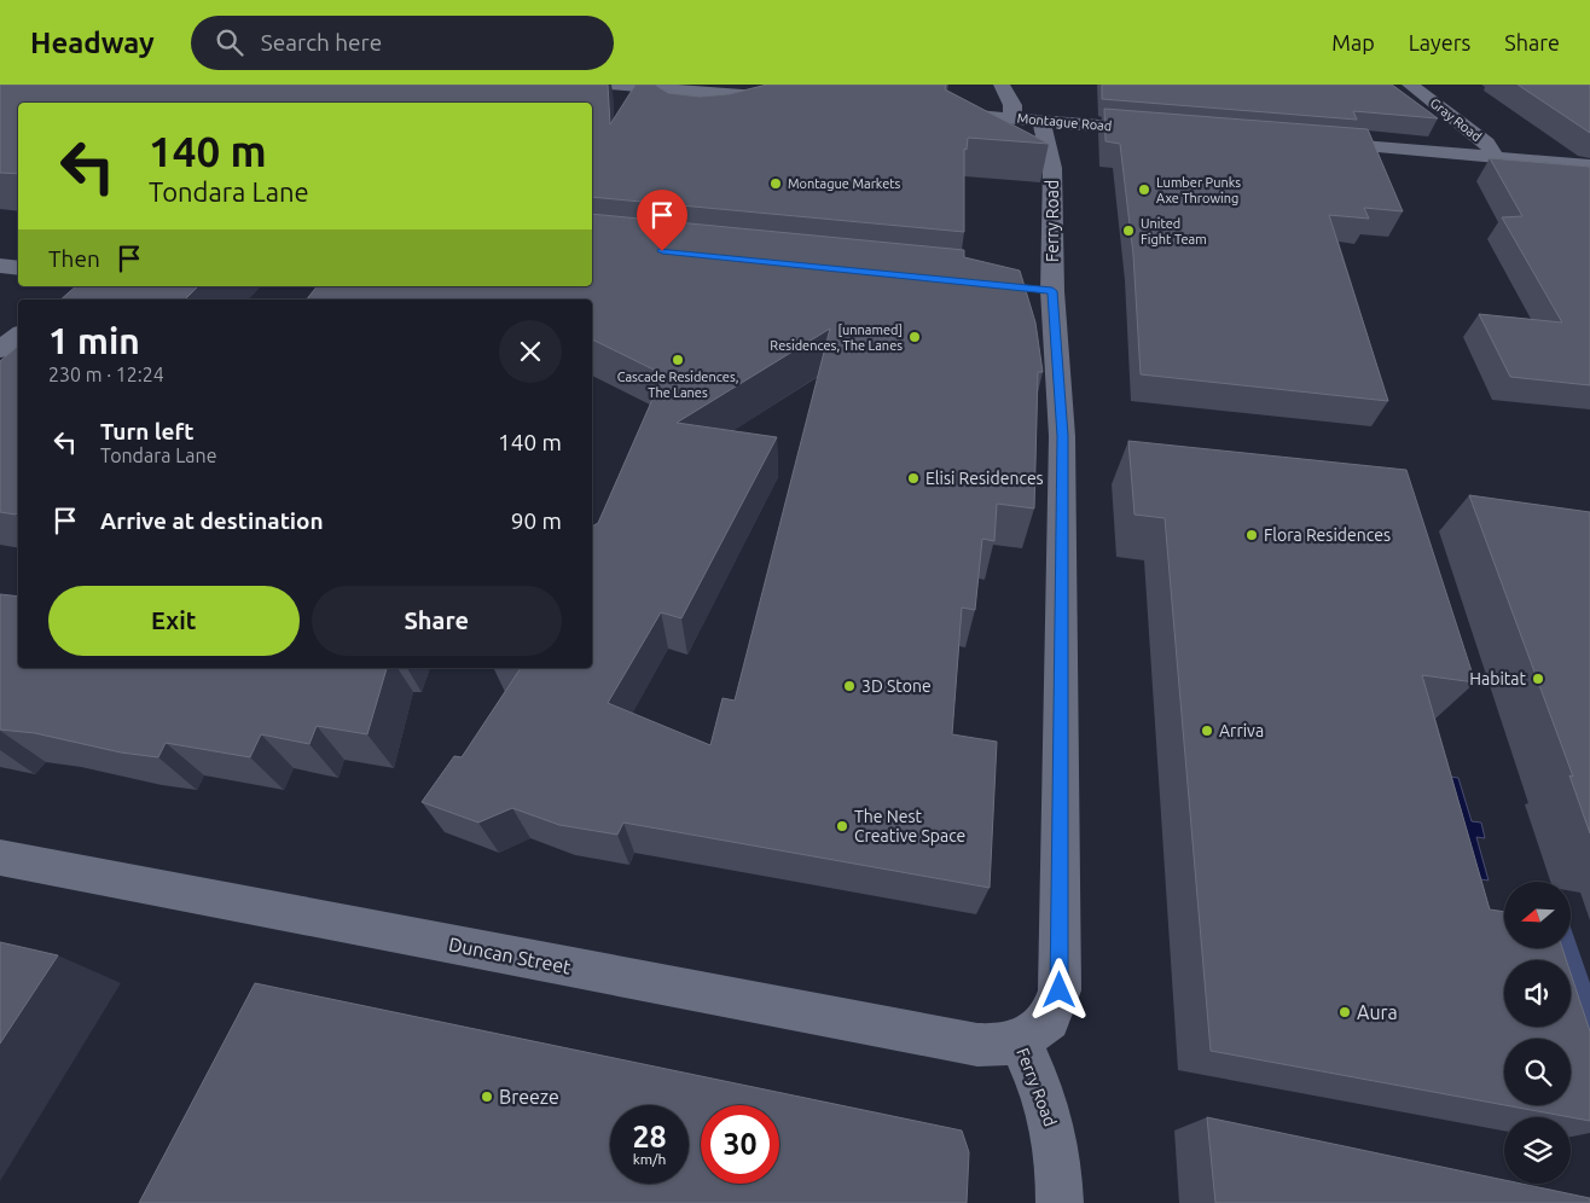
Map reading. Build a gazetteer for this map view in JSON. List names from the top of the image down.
{
  "streets": {
    "street": [
      "Gray Road",
      "Montague Road",
      "Ferry Road",
      "Duncan Street"
    ]
  },
  "crossings": [
    ["Montague Road", "Ferry Road"],
    ["Ferry Road", "Duncan Street"]
  ],
  "places": [
    "Montague Markets",
    "Lumber Punks Axe Throwing",
    "United Fight Team",
    "[unnamed] Residences, The Lanes",
    "Cascade Residences, The Lanes",
    "Elisi Residences",
    "Flora Residences",
    "Habitat",
    "3D Stone",
    "Arriva",
    "The Nest Creative Space",
    "Aura",
    "Breeze"
  ],
  "north": "left",
  "page": {
    "header": "Headway",
    "search": "Search here",
    "nav": ["Map", "Layers", "Share"],
    "turn": ["140 m", "Tondara Lane"],
    "then": "Then",
    "heading": ["1 min", "230 m · 12:24"],
    "list": [
      {
        "name": "Turn left",
        "note": "Tondara Lane",
        "value": "140 m"
      },
      {
        "name": "Arrive at destination",
        "value": "90 m"
      }
    ],
    "buttons": ["Exit", "Share"],
    "speed": "28 km/h",
    "limit": "30"
  }
}
